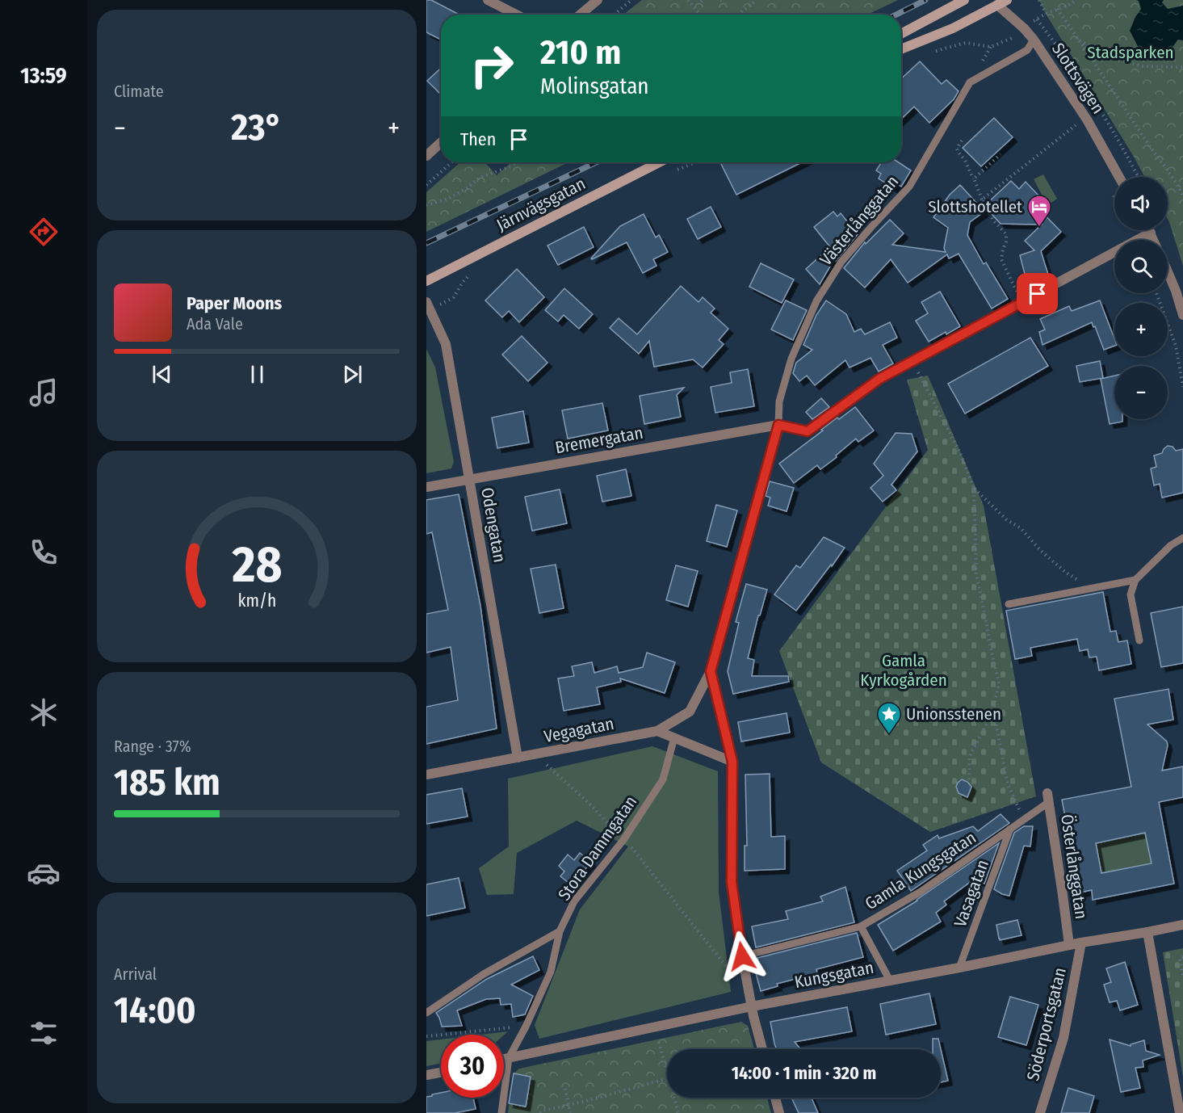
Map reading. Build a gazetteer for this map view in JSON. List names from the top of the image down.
{
  "streets": {
    "main road": ["Järnvägsgatan"],
    "street": [
      "Slottsvägen",
      "Västerlånggatan",
      "Bremergatan",
      "Odengatan",
      "Vegagatan",
      "Österlånggatan",
      "Kungsgatan",
      "Söderportsgatan"
    ],
    "lane": ["Stora Dammgatan", "Gamla Kungsgatan", "Vasagatan"]
  },
  "crossings": [
    ["Slottsvägen", "Västerlånggatan"],
    ["Västerlånggatan", "Bremergatan"],
    ["Västerlånggatan", "Gamla Kungsgatan"],
    ["Västerlånggatan", "Kungsgatan"],
    ["Bremergatan", "Odengatan"],
    ["Odengatan", "Vegagatan"],
    ["Stora Dammgatan", "Kungsgatan"],
    ["Österlånggatan", "Gamla Kungsgatan"],
    ["Österlånggatan", "Kungsgatan"],
    ["Gamla Kungsgatan", "Vasagatan"],
    ["Vasagatan", "Kungsgatan"],
    ["Kungsgatan", "Söderportsgatan"]
  ],
  "parks": ["Stadsparken", "Gamla Kyrkogården"],
  "places": {
    "hotel": ["Slottshotellet"],
    "place": ["Unionsstenen"]
  },
  "page": {
    "tabs": "13:59",
    "tile": [
      "Climate",
      ["Range · 37%", "185 km"],
      ["Arrival", "14:00"]
    ],
    "turn": ["210 m", "Molinsgatan"],
    "heat": ["−", "23°", "+"],
    "then": "Then",
    "map_buttons": ["+", "−"],
    "song": ["Paper Moons", "Ada Vale"],
    "limit": "30",
    "trip": "14:00 · 1 min · 320 m",
    "gauge": ["28", "km/h"]
  }
}
